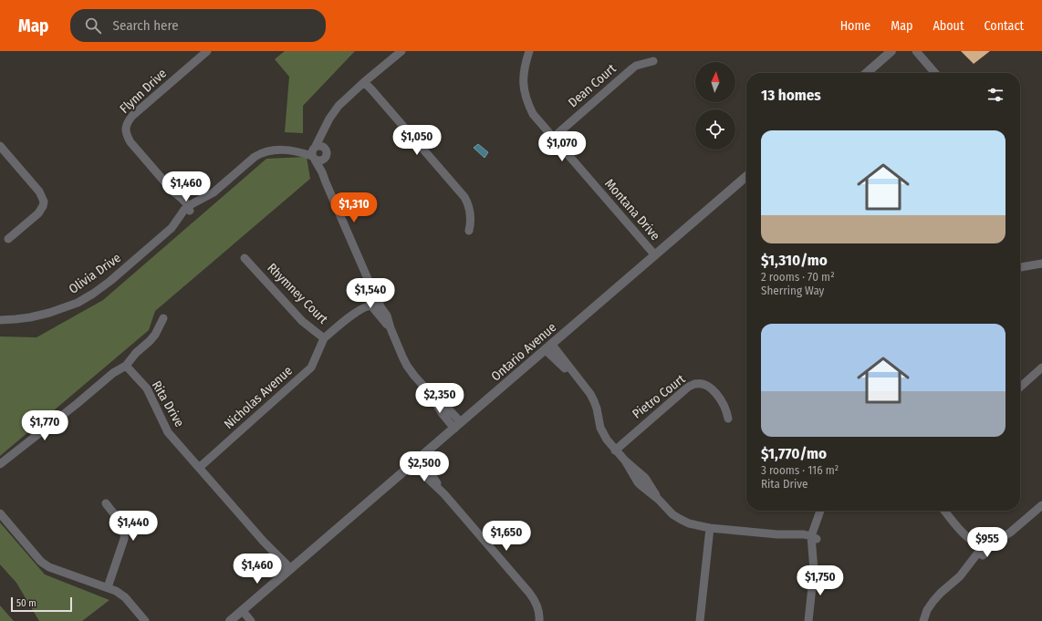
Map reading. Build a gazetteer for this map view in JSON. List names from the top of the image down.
{
  "streets": {
    "street": [
      "Dean Court",
      "Flynn Drive",
      "Montana Drive",
      "Olivia Drive",
      "Rhymney Court",
      "Ontario Avenue",
      "Pietro Court",
      "Nicholas Avenue",
      "Rita Drive"
    ]
  },
  "crossings": [
    ["Dean Court", "Montana Drive"],
    ["Flynn Drive", "Olivia Drive"],
    ["Montana Drive", "Ontario Avenue"],
    ["Rhymney Court", "Nicholas Avenue"],
    ["Ontario Avenue", "Rita Drive"],
    ["Nicholas Avenue", "Rita Drive"]
  ],
  "scale_bar": "50 m",
  "north": "top",
  "page": {
    "header": "Map",
    "search": "Search here",
    "nav": [
      "Home",
      "Map",
      "About",
      "Contact"
    ],
    "heading": "13 homes",
    "list": [
      {
        "name": "$1,310/mo",
        "note": "2 rooms · 70 m² · Sherring Way"
      },
      {
        "name": "$1,770/mo",
        "note": "3 rooms · 116 m² · Rita Drive"
      }
    ],
    "price": [
      "$1,050",
      "$1,070",
      "$1,460",
      "$1,310",
      "$1,540",
      "$2,350",
      "$1,770",
      "$2,500",
      "$1,440",
      "$1,650",
      "$955",
      "$1,460",
      "$1,750"
    ],
    "scale": "50 m"
  }
}
